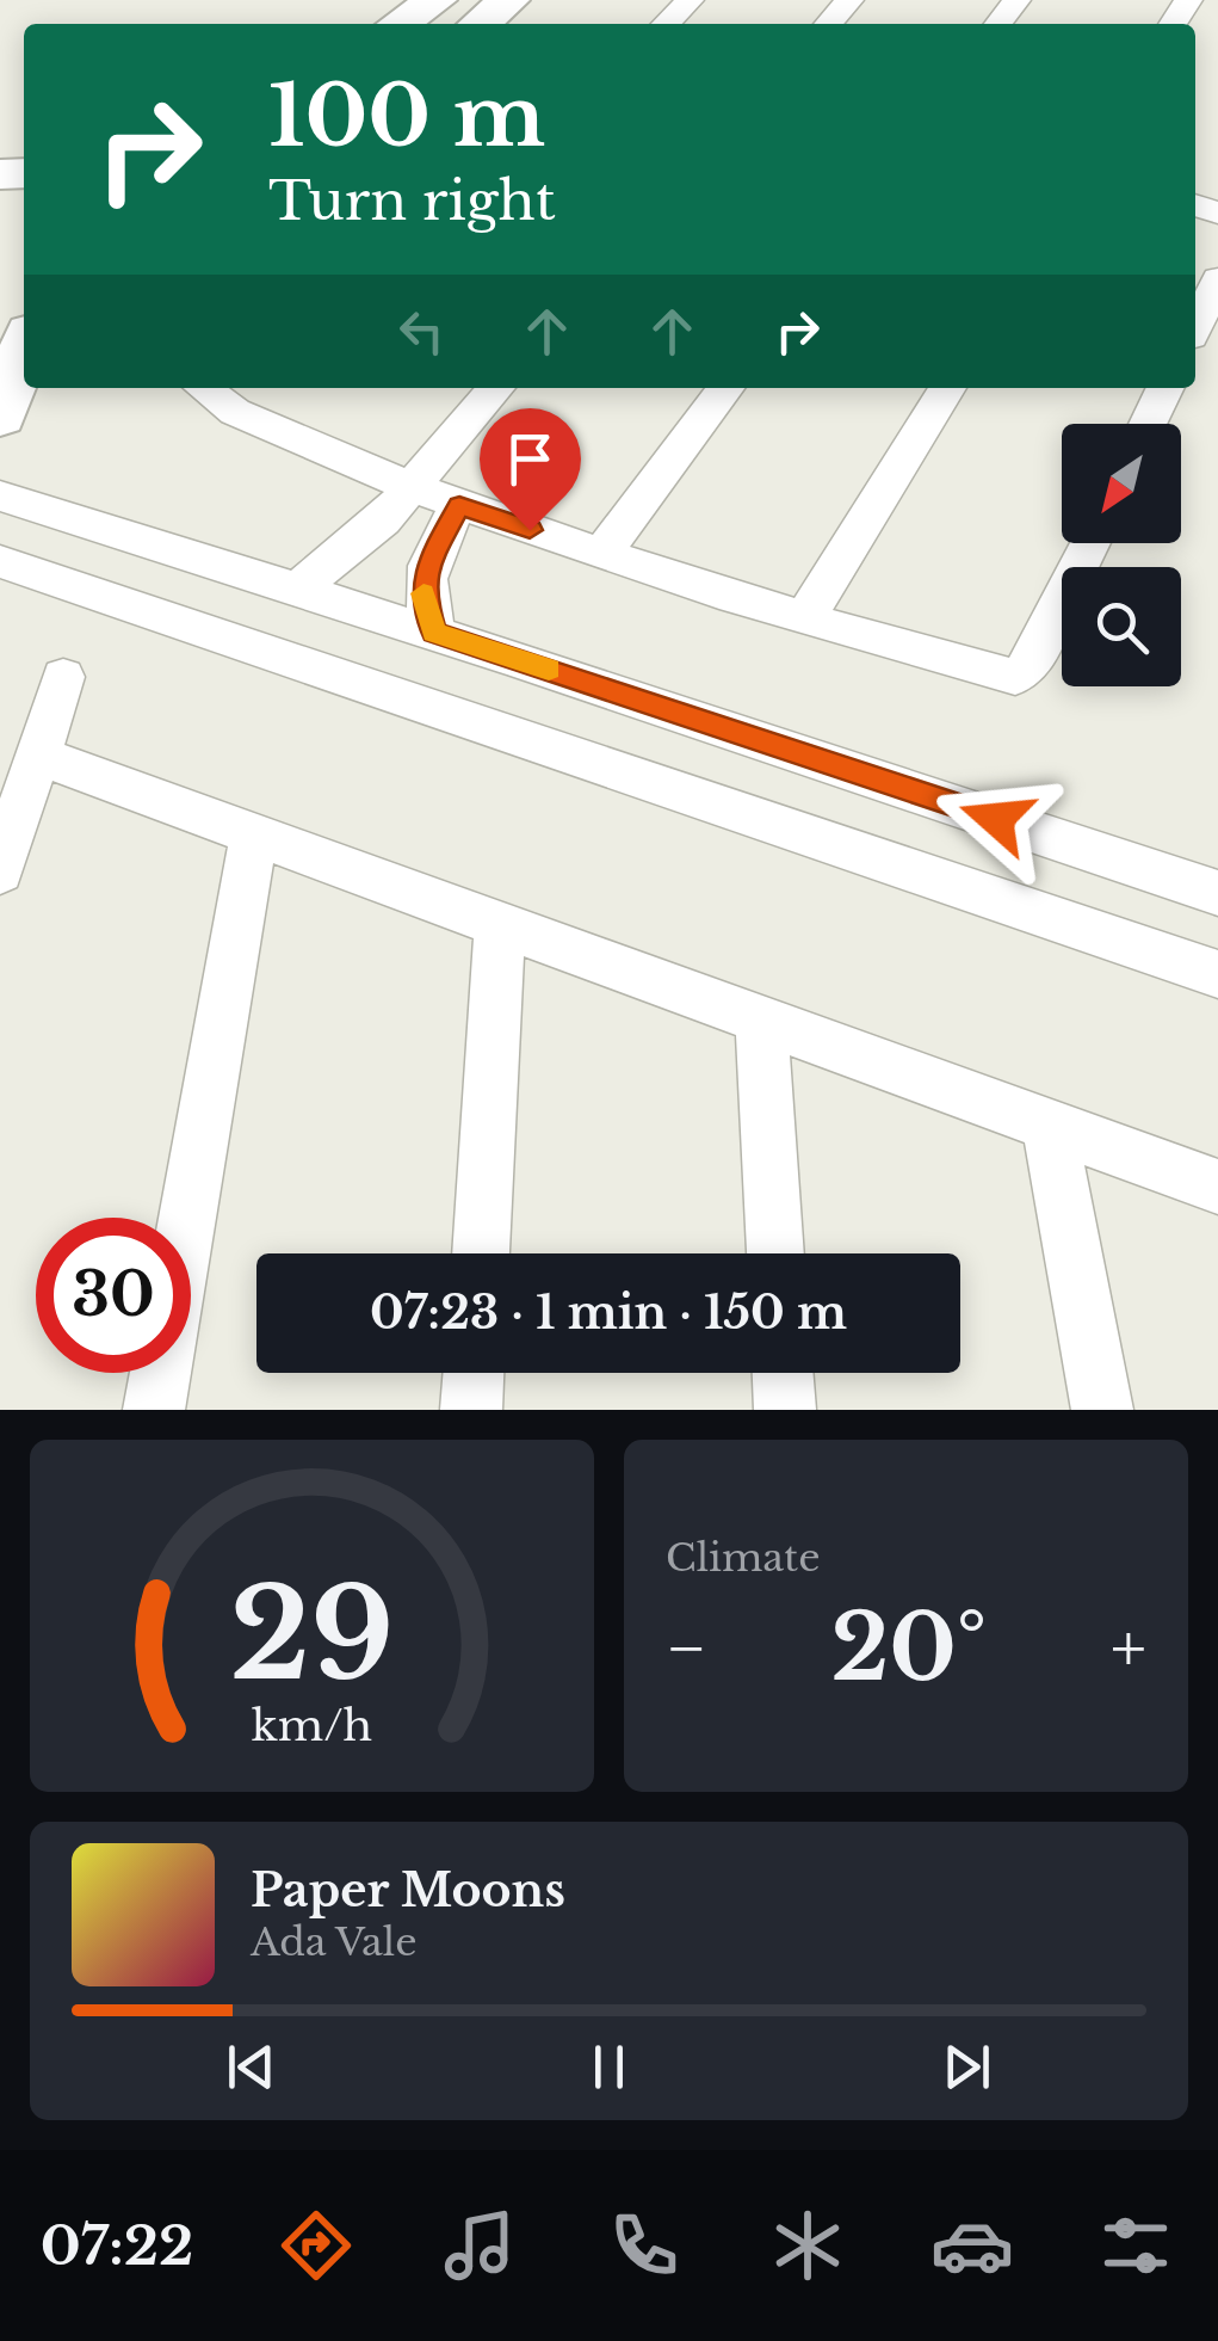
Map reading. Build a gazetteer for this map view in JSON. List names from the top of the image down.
{
  "north": "bottom left",
  "page": {
    "turn": ["100 m", "Turn right"],
    "limit": "30",
    "trip": "07:23 · 1 min · 150 m",
    "tile": "Climate",
    "heat": ["−", "20°", "+"],
    "song": ["Paper Moons", "Ada Vale"],
    "tabs": "07:22",
    "gauge": ["29", "km/h"]
  }
}
